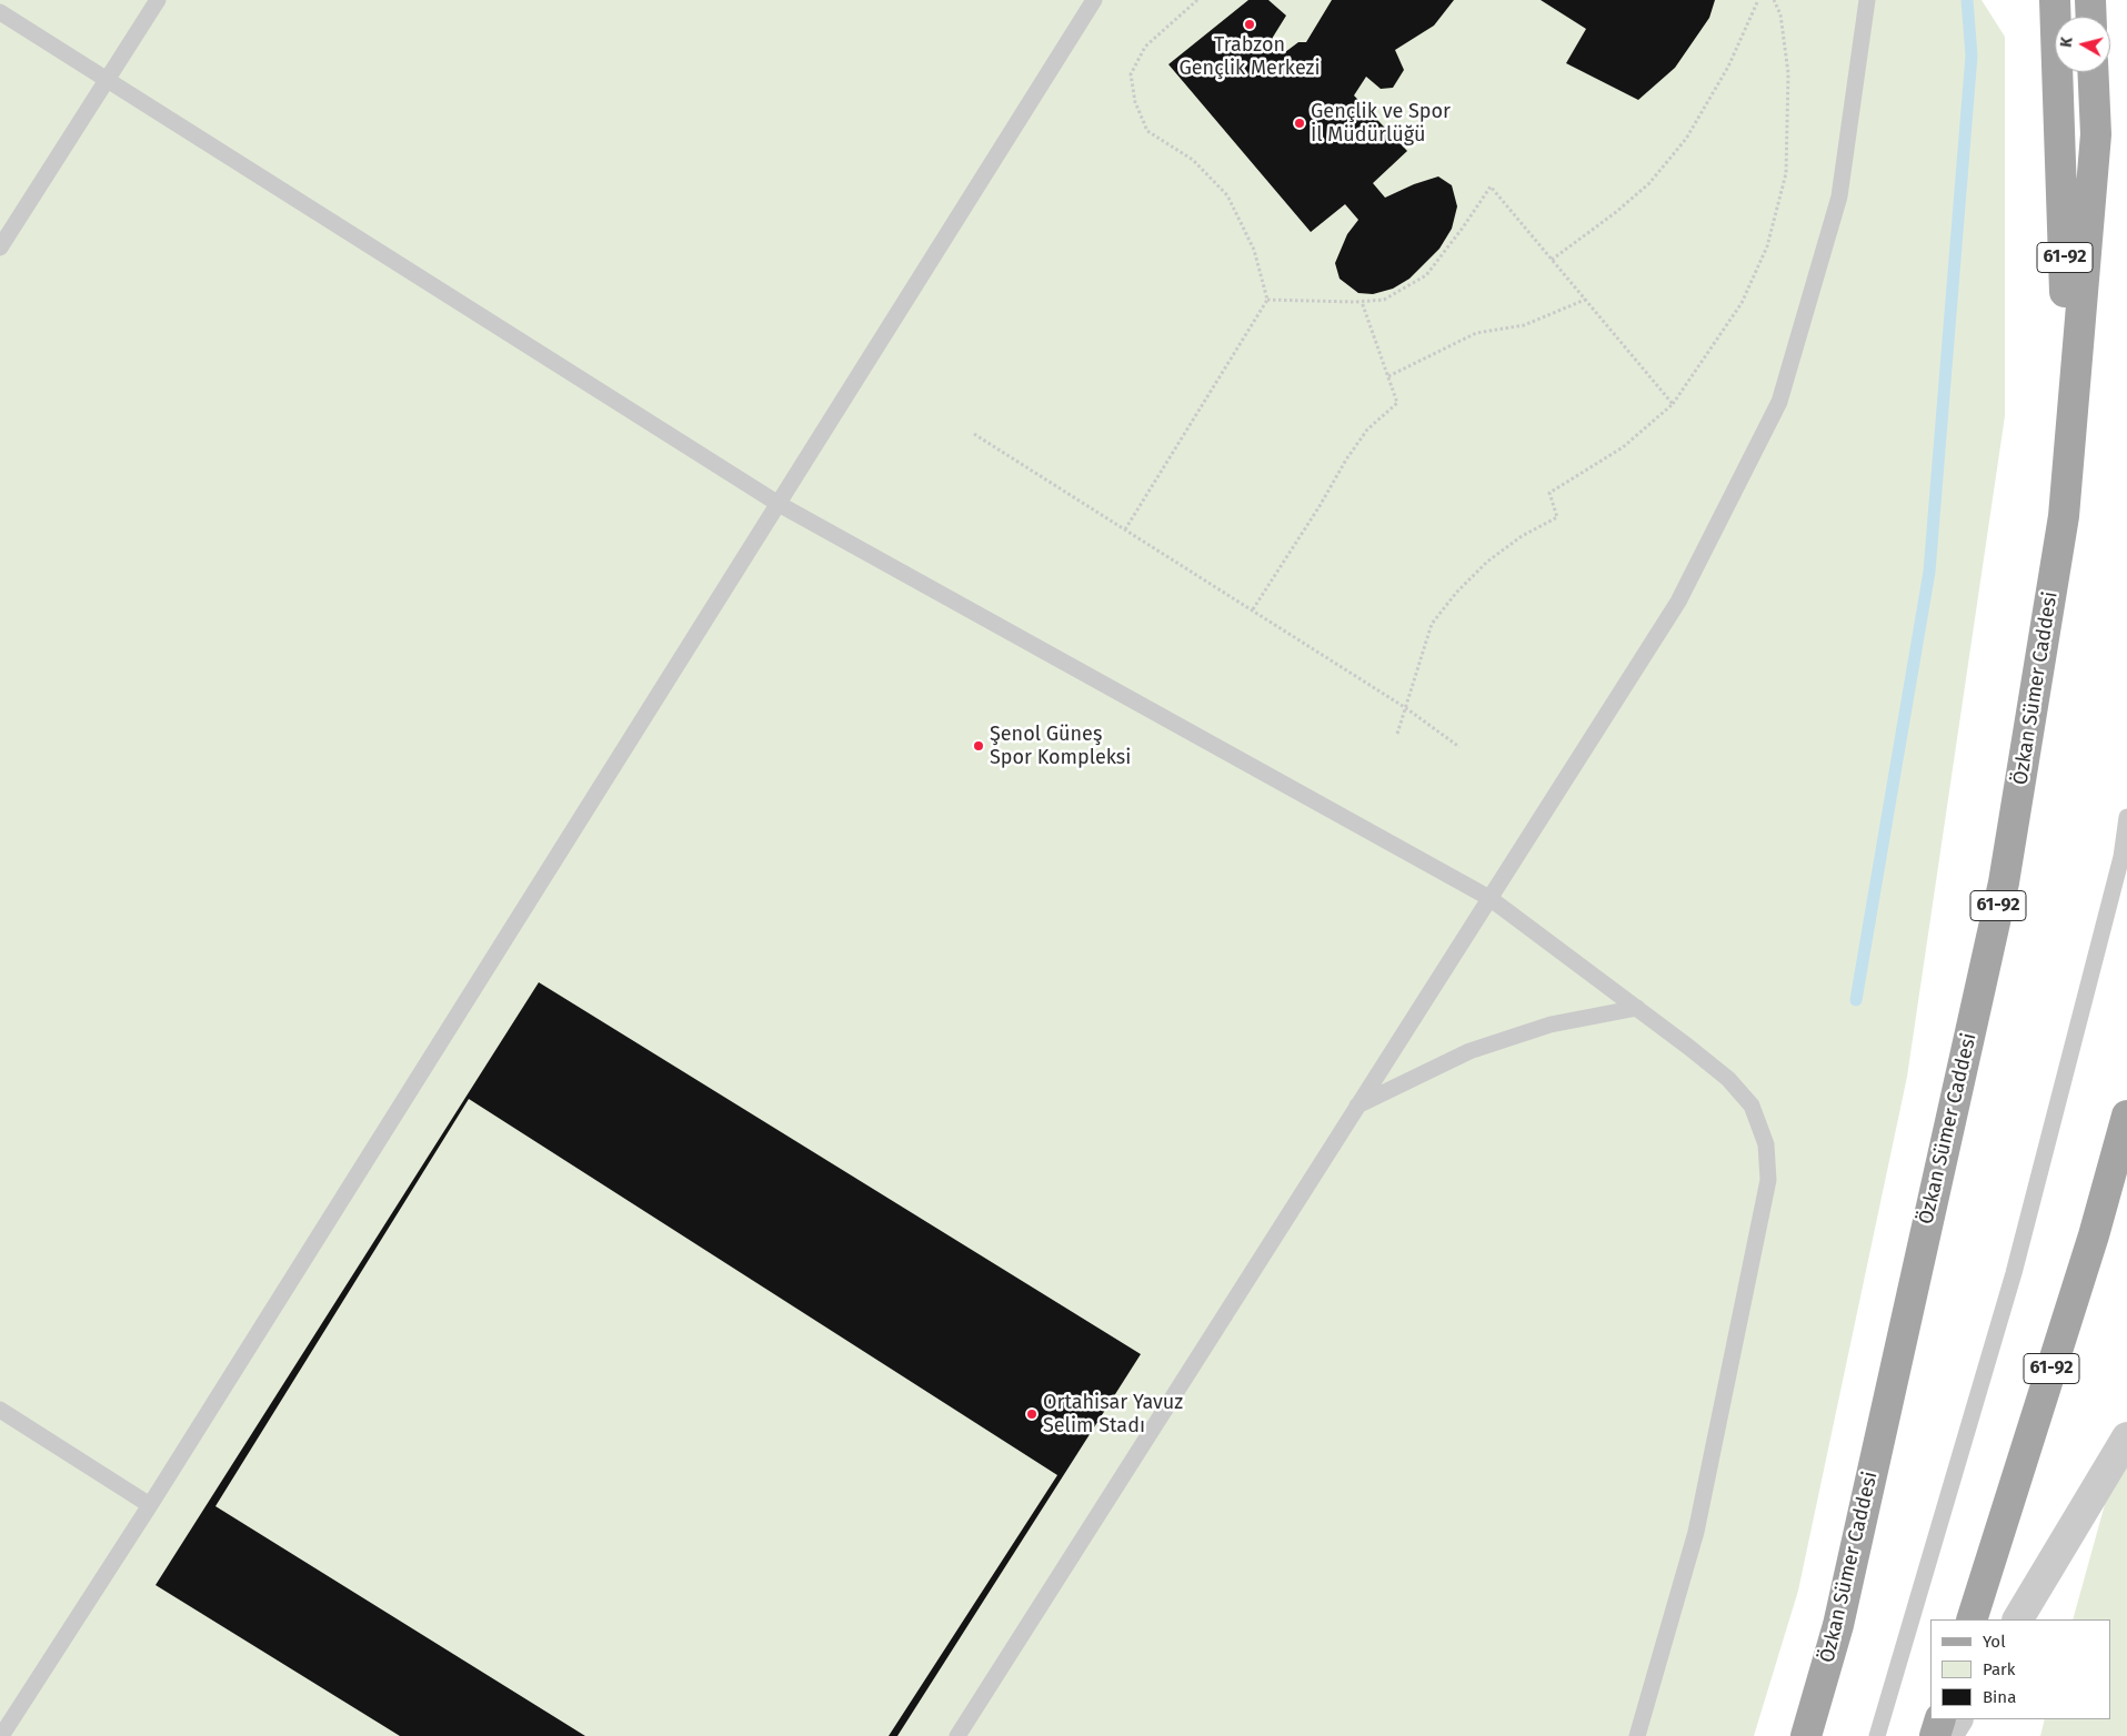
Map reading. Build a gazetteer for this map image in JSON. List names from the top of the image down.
{
  "streets": {
    "main road": ["61-92", "Özkan Sümer Caddesi"]
  },
  "places": [
    "Trabzon Gençlik Merkezi",
    "Gençlik ve Spor İl Müdürlüğü",
    "Şenol Güneş Spor Kompleksi",
    "Ortahisar Yavuz Selim Stadı"
  ],
  "legend": ["Yol", "Park", "Bina"],
  "north": "left"
}
